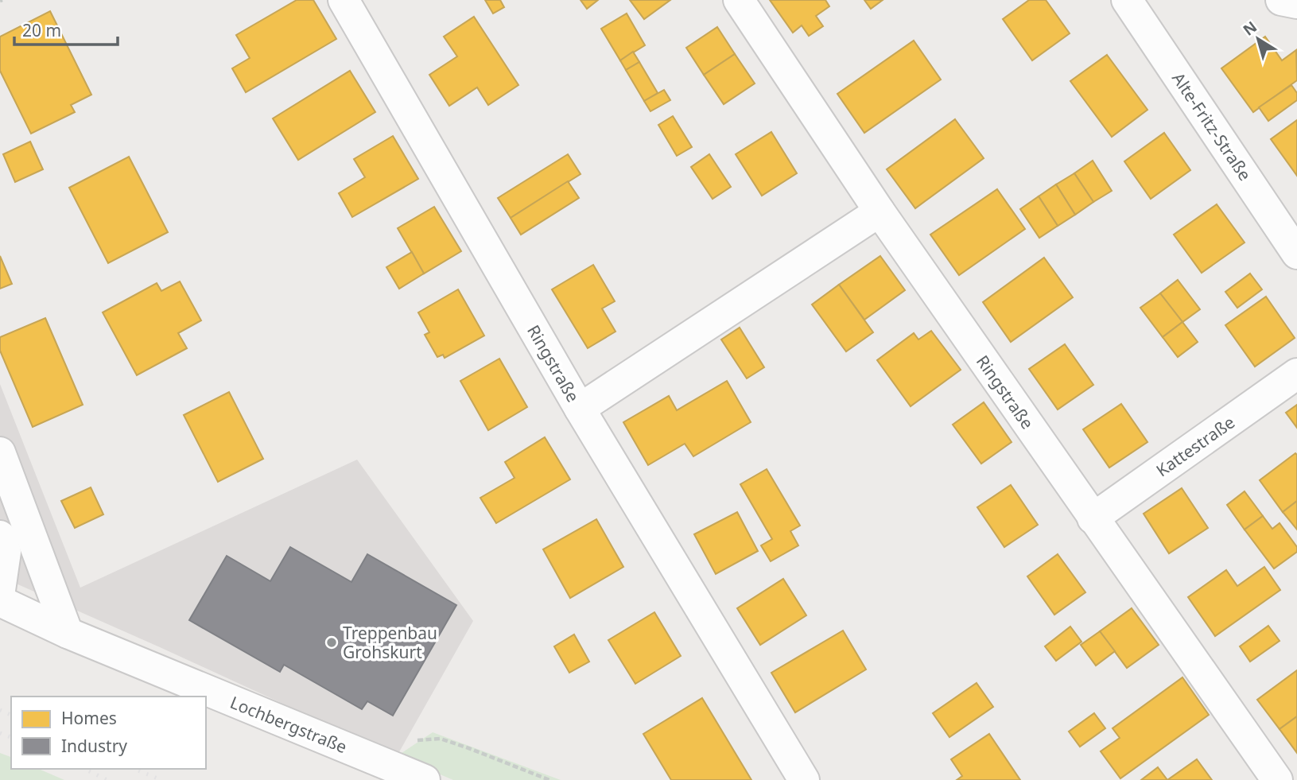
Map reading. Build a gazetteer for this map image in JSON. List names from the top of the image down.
{
  "streets": {
    "street": [
      "Alte-Fritz-Straße",
      "Ringstraße",
      "Kattestraße",
      "Lochbergstraße"
    ]
  },
  "crossings": [
    ["Ringstraße", "Kattestraße"]
  ],
  "places": ["Treppenbau Grohskurt"],
  "legend": ["Homes", "Industry"],
  "scale_bar": "20 m",
  "north": "top left"
}
